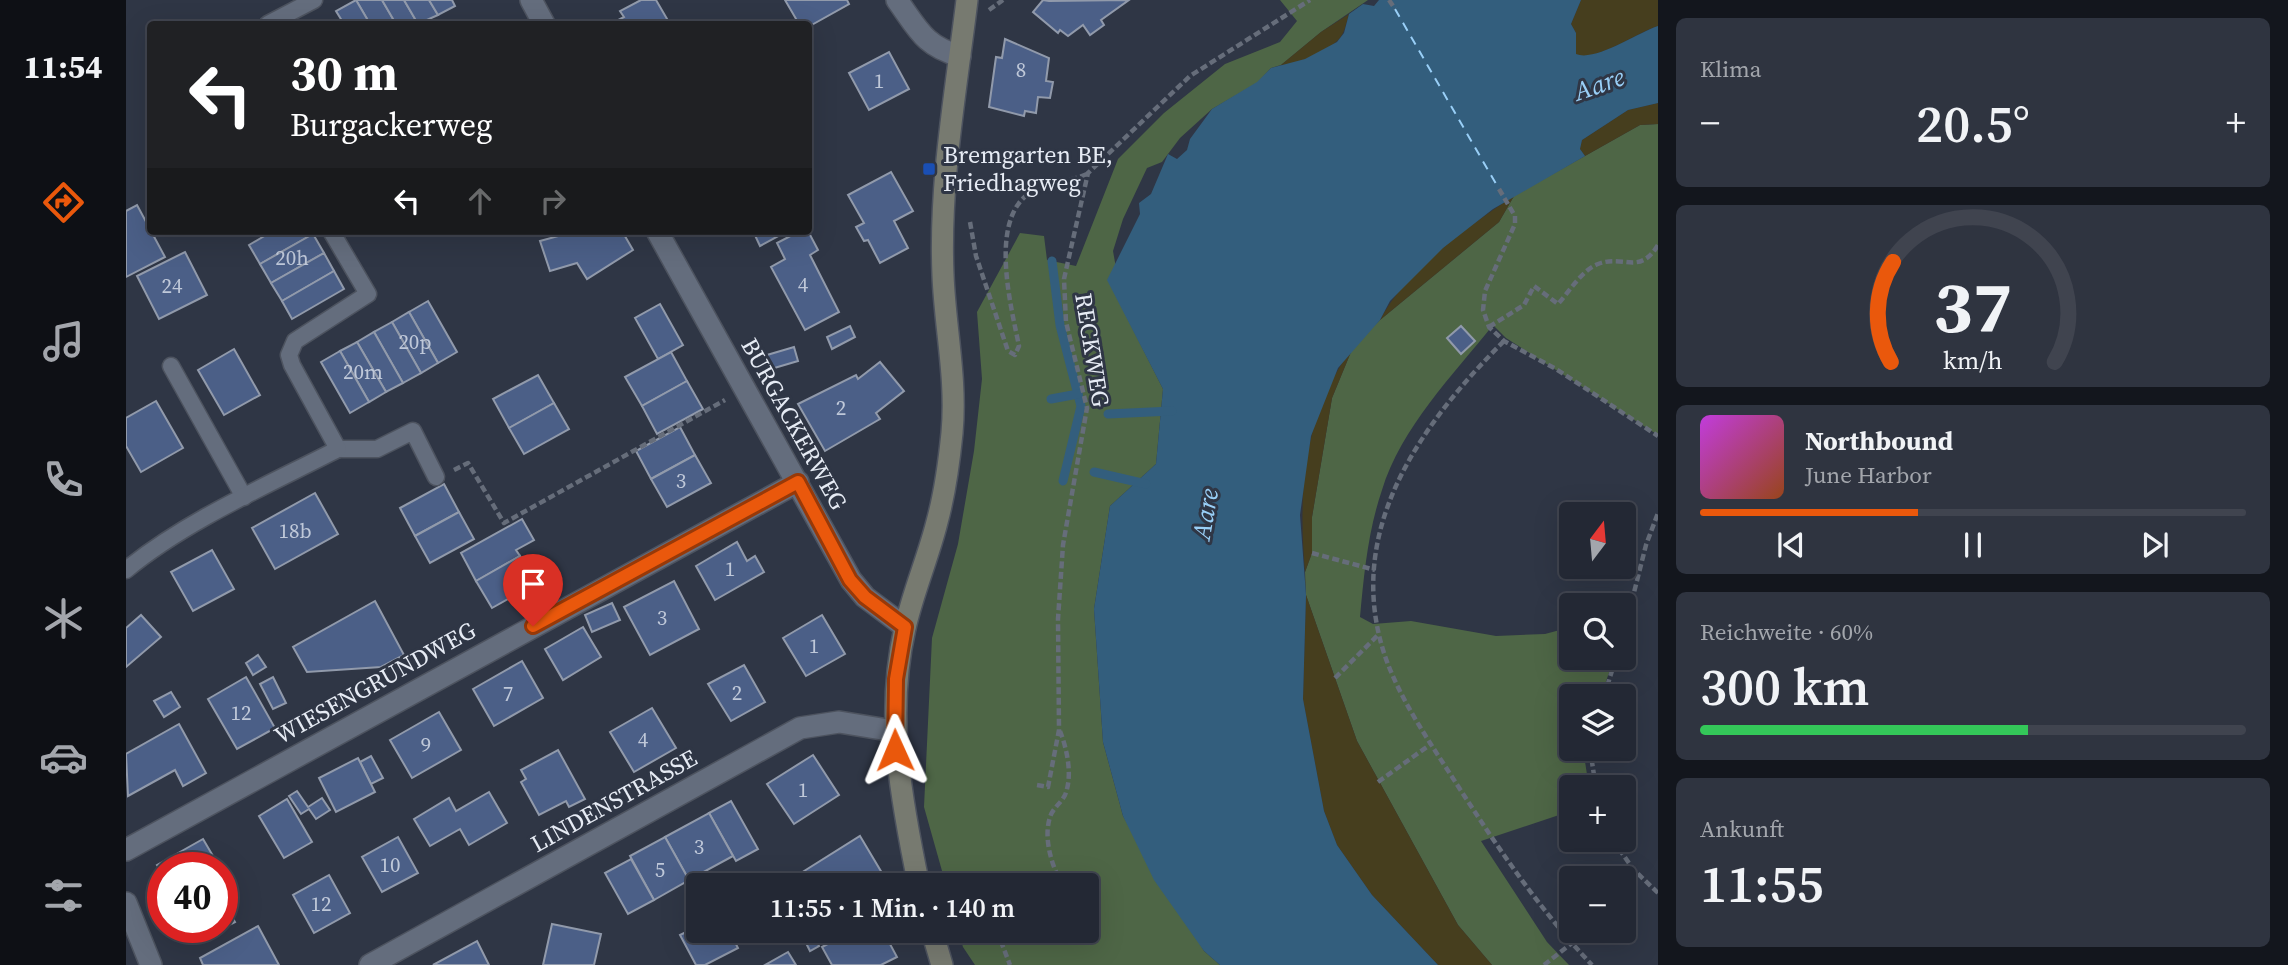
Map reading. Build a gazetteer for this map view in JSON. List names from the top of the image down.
{
  "streets": {
    "street": ["BURGACKERWEG", "WIESENGRUNDWEG", "LINDENSTRASSE"],
    "path": ["RECKWEG"]
  },
  "crossings": [
    ["BURGACKERWEG", "WIESENGRUNDWEG"]
  ],
  "water": ["Aare"],
  "places": {
    "transit": ["Bremgarten BE, Friedhagweg"]
  },
  "house_numbers": [
    "8",
    "1",
    "20h",
    "4",
    "24",
    "20p",
    "20m",
    "2",
    "3",
    "18b",
    "1",
    "3",
    "1",
    "2",
    "7",
    "12",
    "4",
    "9",
    "1",
    "3",
    "10",
    "5",
    "12"
  ],
  "north": "top",
  "page": {
    "tabs": "11:54",
    "tile": [
      "Klima",
      ["Reichweite · 60%", "300 km"],
      ["Ankunft", "11:55"]
    ],
    "turn": ["30 m", "Burgackerweg"],
    "heat": ["−", "20.5°", "+"],
    "song": ["Northbound", "June Harbor"],
    "map_buttons": ["+", "−"],
    "limit": "40",
    "trip": "11:55 · 1 Min. · 140 m",
    "gauge": ["37", "km/h"]
  }
}
